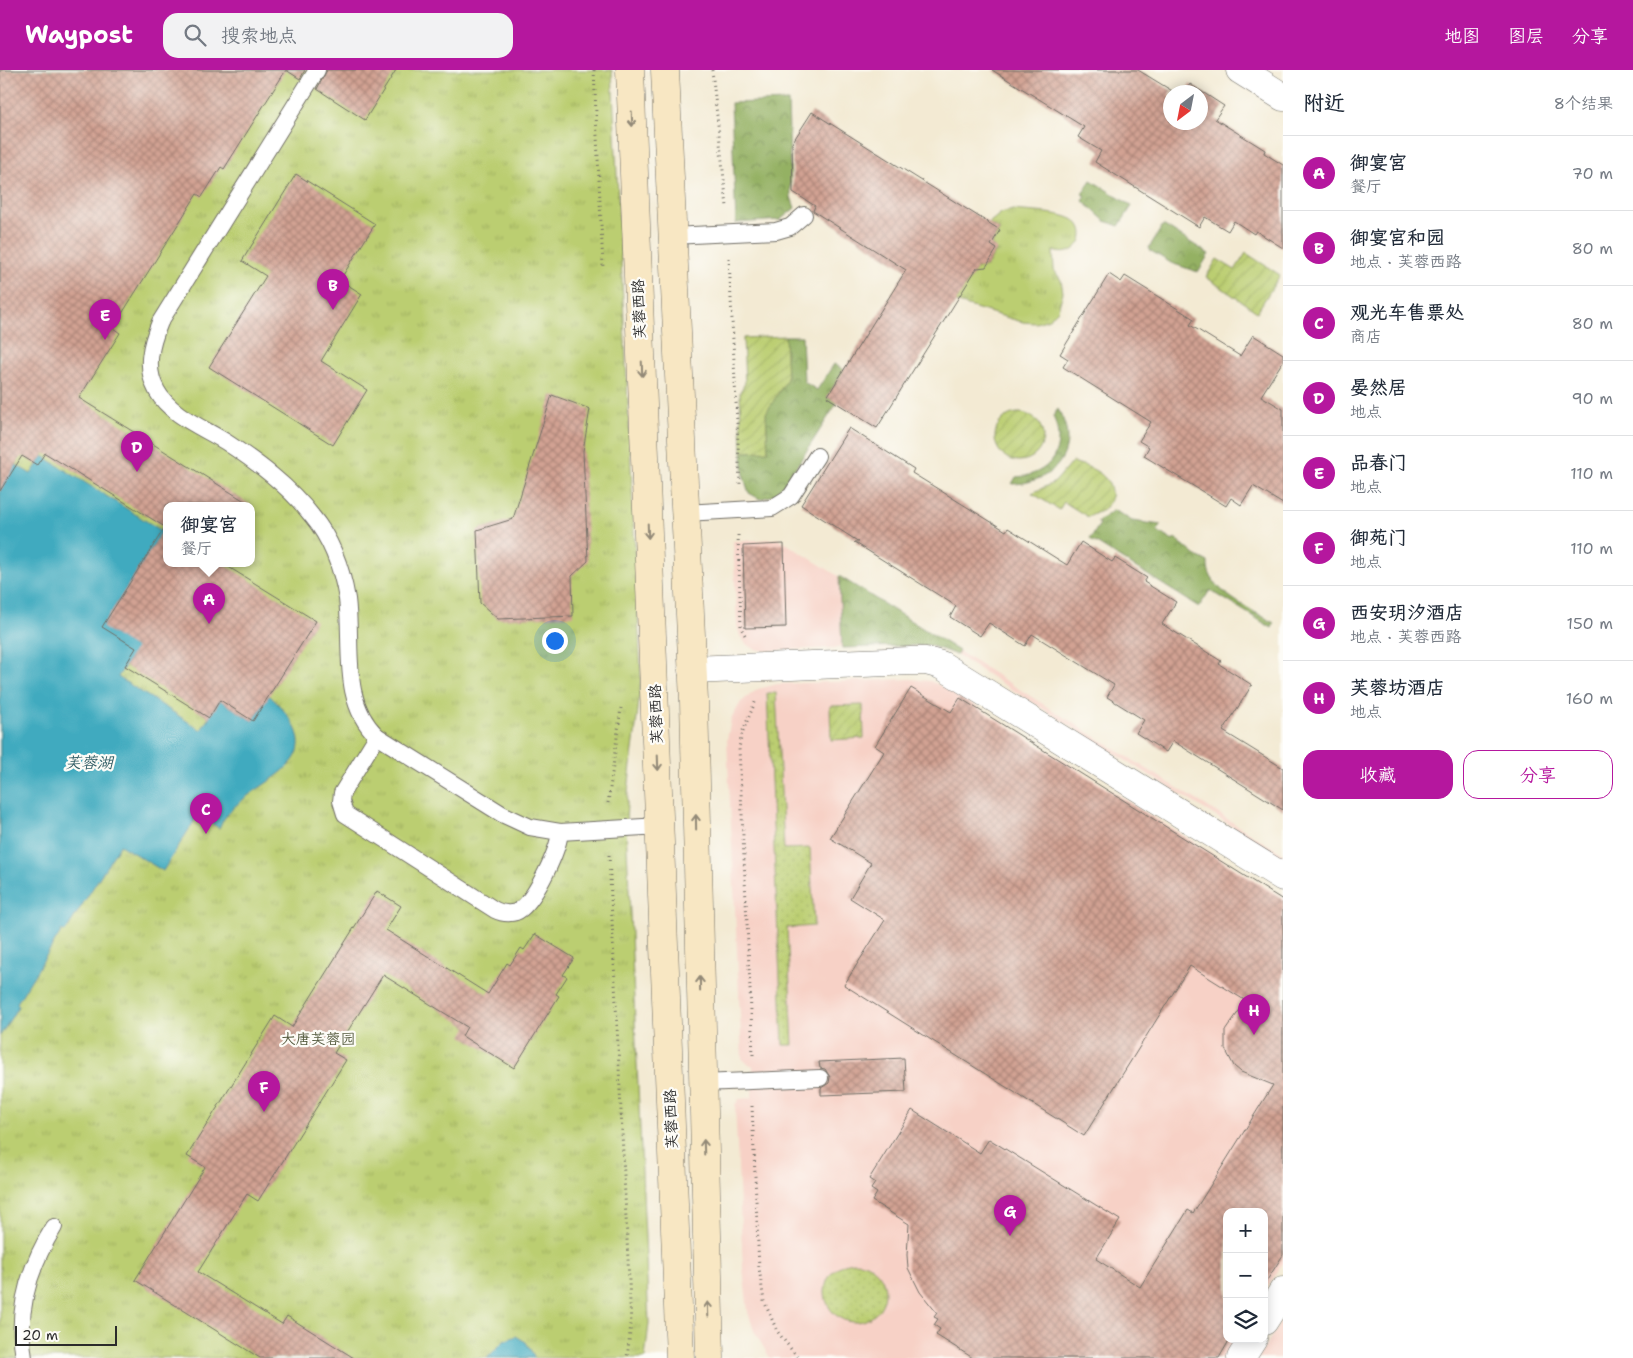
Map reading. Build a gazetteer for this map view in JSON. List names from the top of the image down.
{
  "streets": {
    "main road": ["芙蓉西路"]
  },
  "water": ["芙蓉湖"],
  "parks": ["大唐芙蓉园"],
  "scale_bar": "20 m",
  "north": "bottom left",
  "page": {
    "header": "Waypost",
    "search": "搜索地点",
    "nav": ["地图", "图层", "分享"],
    "heading": ["附近", "8个结果"],
    "list": [
      {
        "mark": "A",
        "name": "御宴宫",
        "note": "餐厅",
        "value": "70 m"
      },
      {
        "mark": "B",
        "name": "御宴宫和园",
        "note": "地点 · 芙蓉西路",
        "value": "80 m"
      },
      {
        "mark": "C",
        "name": "观光车售票处",
        "note": "商店",
        "value": "80 m"
      },
      {
        "mark": "D",
        "name": "晏然居",
        "note": "地点",
        "value": "90 m"
      },
      {
        "mark": "E",
        "name": "品春门",
        "note": "地点",
        "value": "110 m"
      },
      {
        "mark": "F",
        "name": "御苑门",
        "note": "地点",
        "value": "110 m"
      },
      {
        "mark": "G",
        "name": "西安玥汐酒店",
        "note": "地点 · 芙蓉西路",
        "value": "150 m"
      },
      {
        "mark": "H",
        "name": "芙蓉坊酒店",
        "note": "地点",
        "value": "160 m"
      }
    ],
    "pins": [
      "B",
      "E",
      "D",
      "A",
      "C",
      "H",
      "F",
      "G"
    ],
    "popup": ["御宴宫", "餐厅"],
    "buttons": ["收藏", "分享"],
    "map_buttons": ["+", "−"],
    "scale": "20 m"
  }
}
